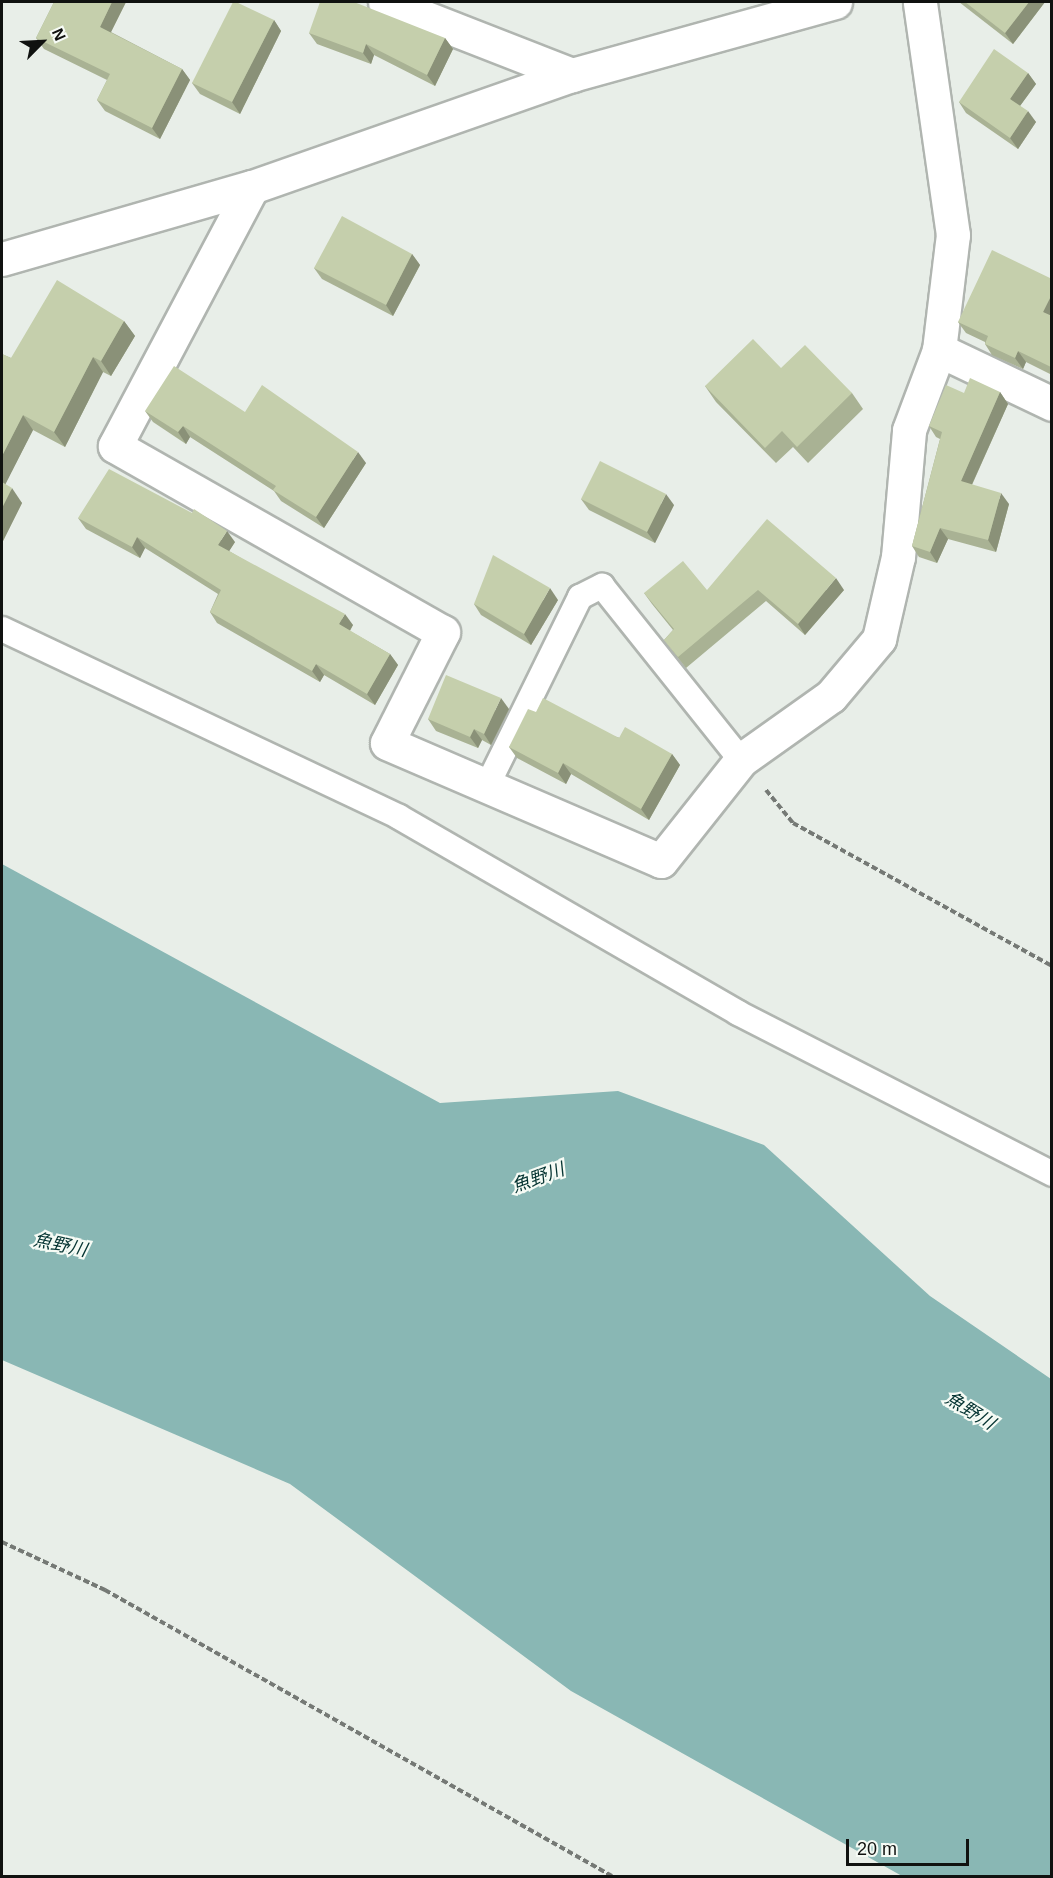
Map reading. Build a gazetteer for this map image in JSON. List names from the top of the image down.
{
  "water": ["魚野川"],
  "scale_bar": "20 m",
  "north": "top right"
}
